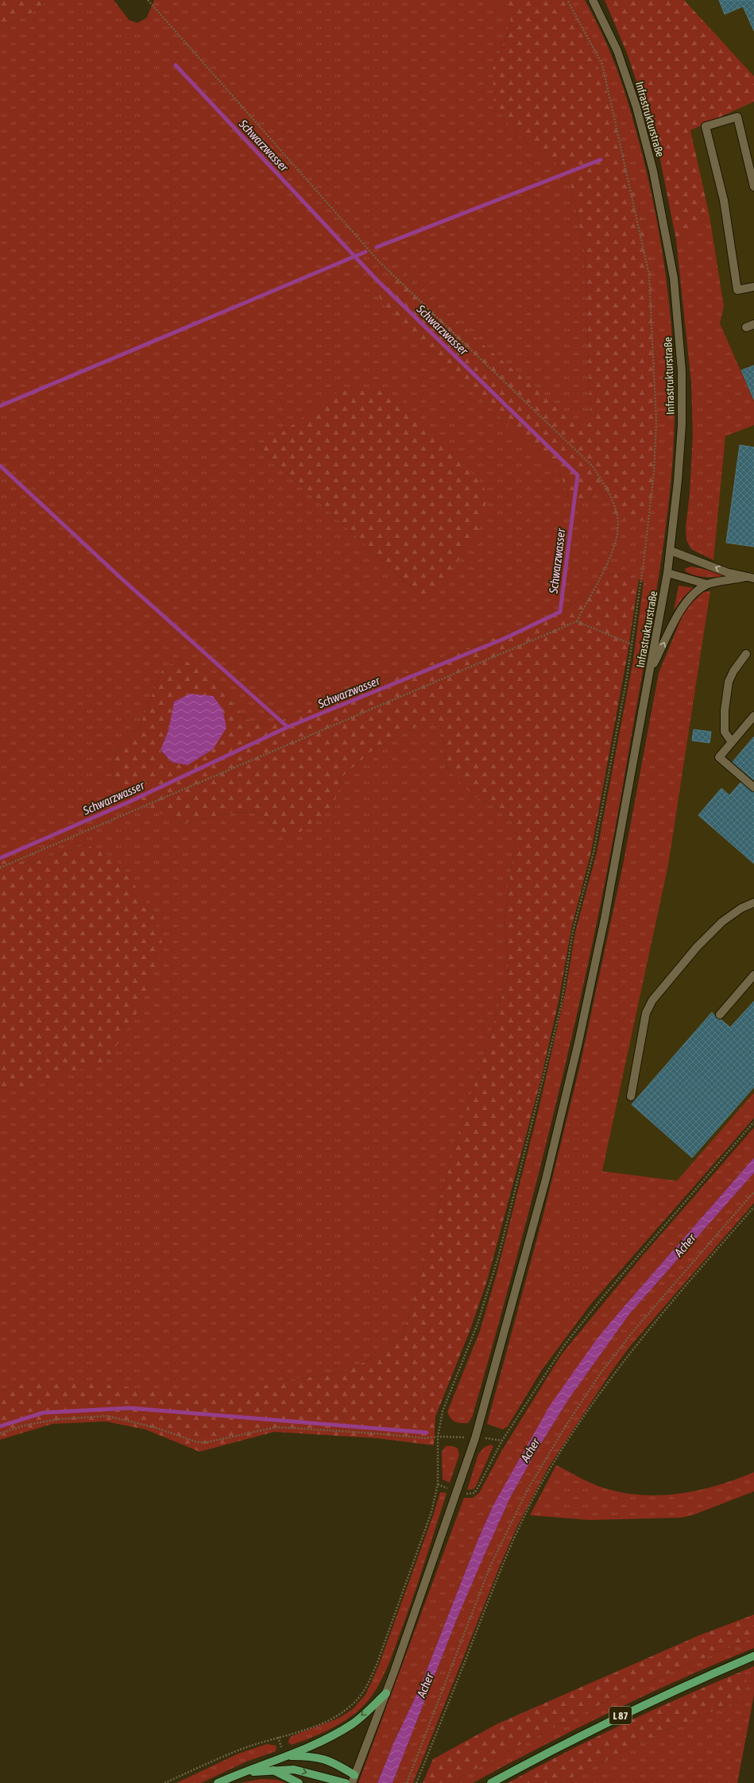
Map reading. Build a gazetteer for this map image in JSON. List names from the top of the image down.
{
  "streets": {
    "main road": ["L 87"],
    "street": ["Infrastrukturstraße"]
  },
  "water": ["Schwarzwasser", "Acher"]
}
